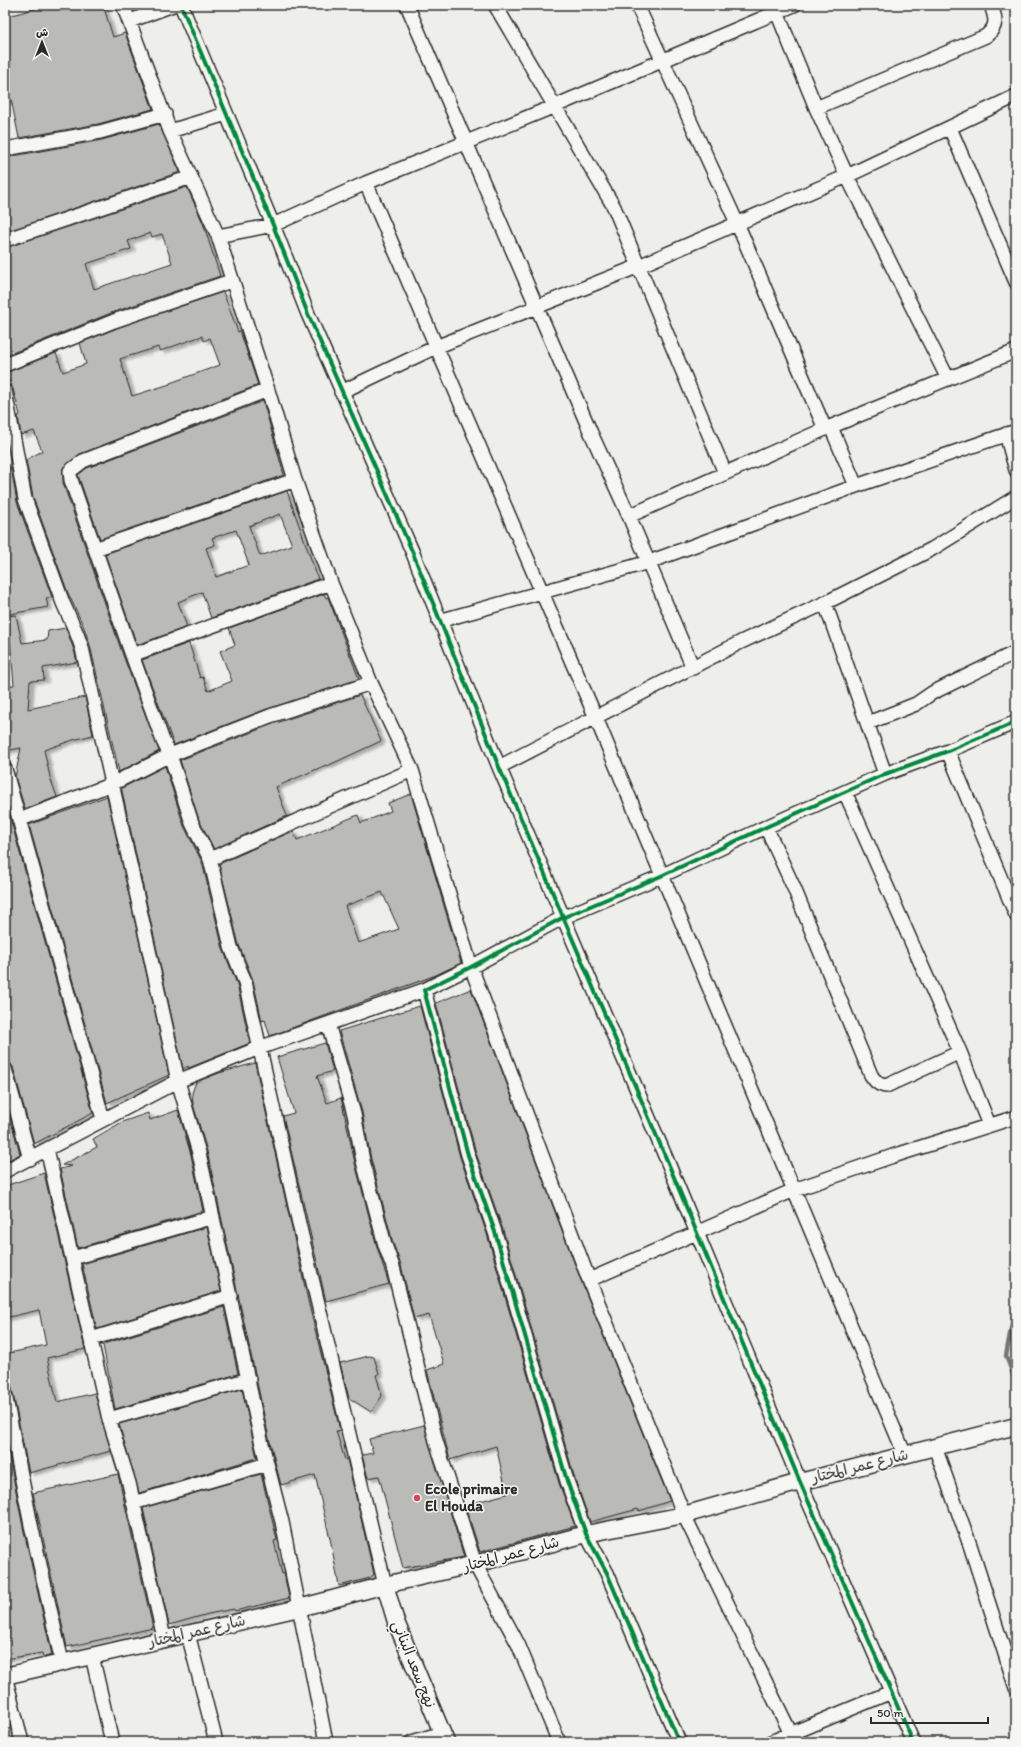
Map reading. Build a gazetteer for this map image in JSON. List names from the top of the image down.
{
  "streets": {
    "street": ["شارع عمر المختار", "نهج سعد البناني"]
  },
  "crossings": [
    ["شارع عمر المختار", "نهج سعد البناني"]
  ],
  "places": ["Ecole primaire El Houda"],
  "scale_bar": "50 m",
  "north": "top"
}
